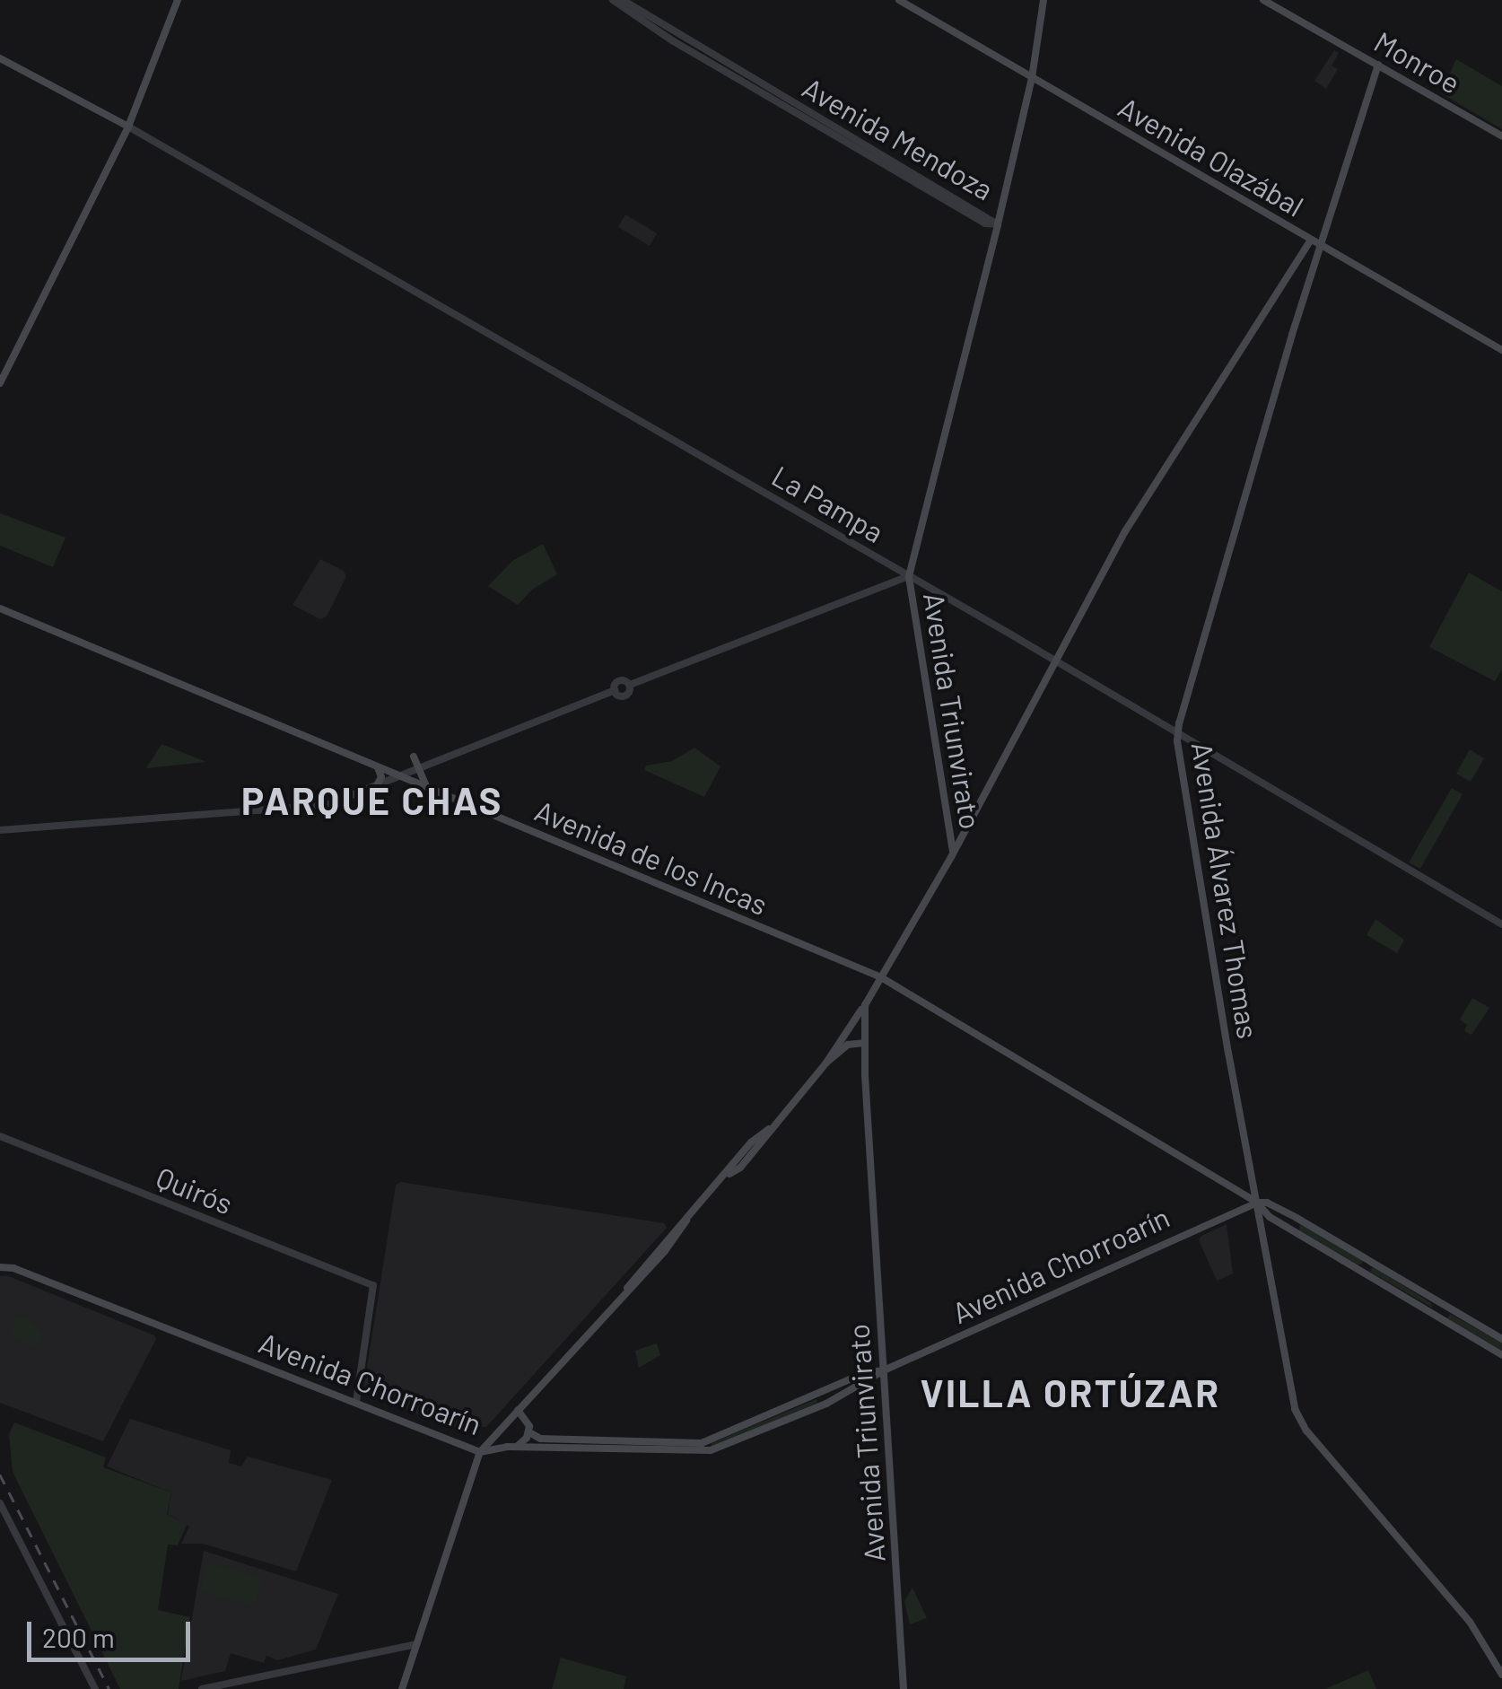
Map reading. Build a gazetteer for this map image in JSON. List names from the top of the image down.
{
  "streets": {
    "main road": [
      "Monroe",
      "Avenida Olazábal",
      "Avenida Triunvirato",
      "Avenida de los Incas",
      "Avenida Álvarez Thomas",
      "Avenida Chorroarín"
    ],
    "street": ["Avenida Mendoza", "La Pampa", "Quirós"]
  },
  "crossings": [
    ["Monroe", "Avenida Álvarez Thomas"],
    ["Avenida Mendoza", "Avenida Triunvirato"],
    ["Avenida Olazábal", "Avenida Triunvirato"],
    ["Avenida Olazábal", "Avenida Álvarez Thomas"],
    ["La Pampa", "Avenida Triunvirato"],
    ["La Pampa", "Avenida Álvarez Thomas"],
    ["Avenida Triunvirato", "Avenida de los Incas"],
    ["Avenida Triunvirato", "Avenida Chorroarín"],
    ["Avenida de los Incas", "Avenida Álvarez Thomas"],
    ["Avenida de los Incas", "Avenida Chorroarín"],
    ["Avenida Álvarez Thomas", "Avenida Chorroarín"],
    ["Quirós", "Avenida Chorroarín"]
  ],
  "districts": ["PARQUE CHAS", "VILLA ORTÚZAR"],
  "scale_bar": "200 m"
}
